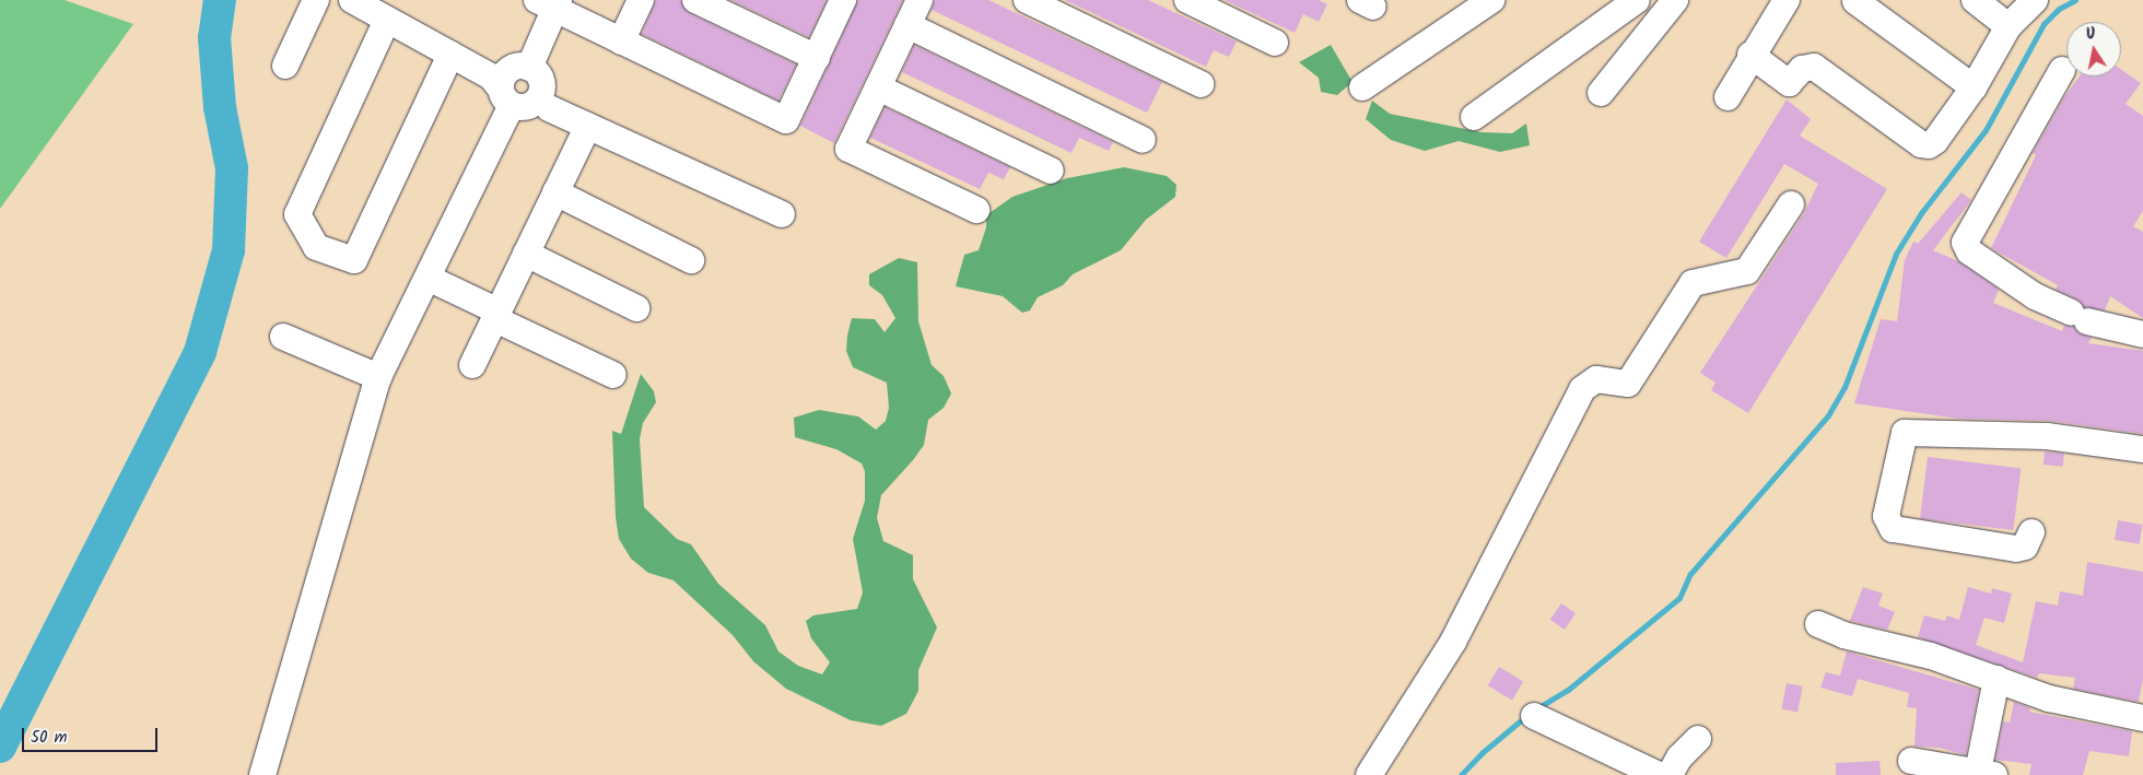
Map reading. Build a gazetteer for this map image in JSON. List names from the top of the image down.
{
  "scale_bar": "50 m",
  "north": "top"
}
